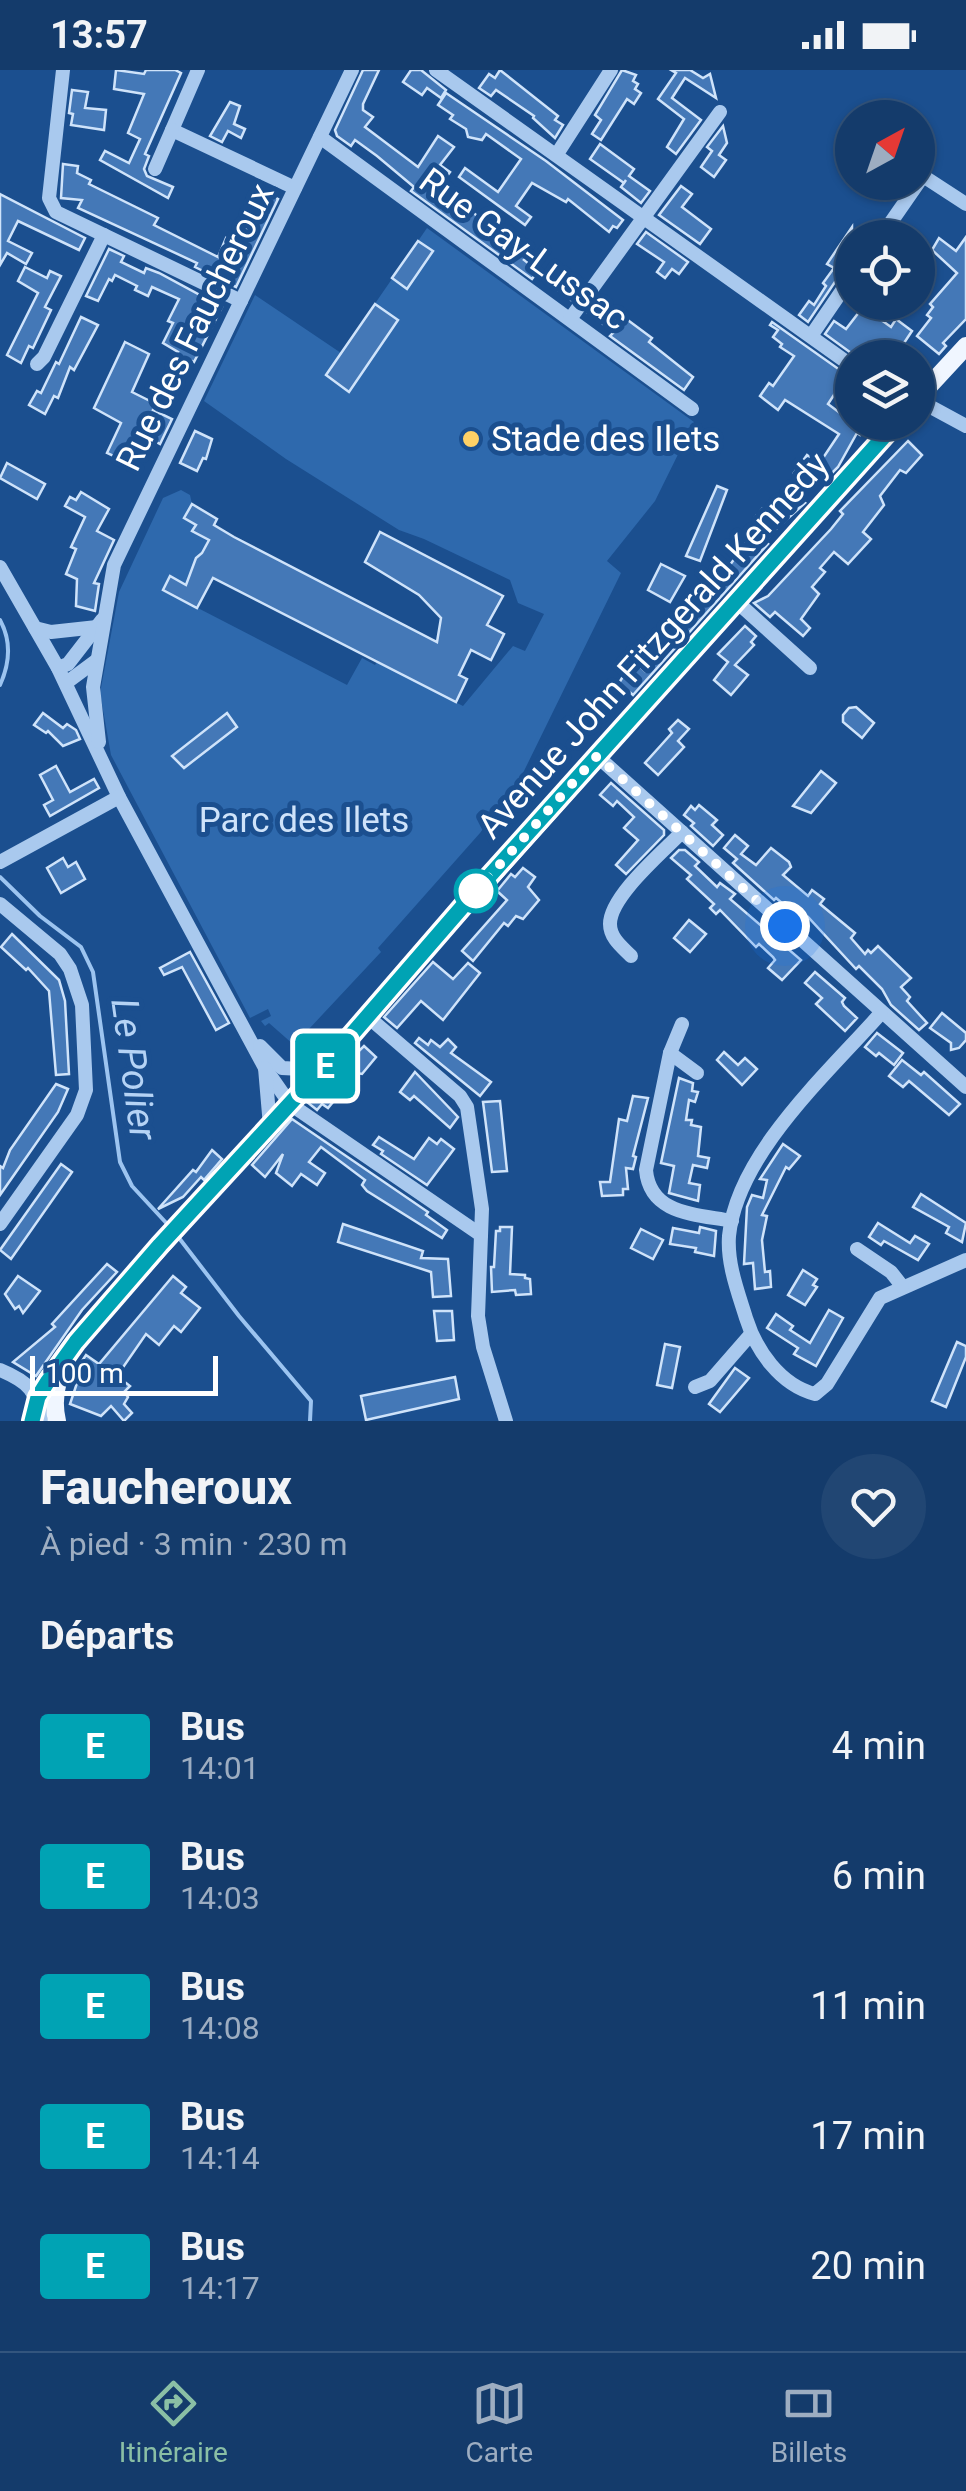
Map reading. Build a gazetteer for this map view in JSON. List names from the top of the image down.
{
  "streets": {
    "main road": ["Avenue John Fitzgerald Kennedy"],
    "street": ["Rue Gay-Lussac", "Rue des Faucheroux"]
  },
  "crossings": [
    ["Rue Gay-Lussac", "Rue des Faucheroux"],
    ["Rue des Faucheroux", "Avenue John Fitzgerald Kennedy"]
  ],
  "water": ["Le Polier"],
  "parks": ["Parc des Ilets"],
  "places": ["Stade des Ilets"],
  "lines": ["bus line E"],
  "scale_bar": "100 m",
  "north": "top right",
  "page": {
    "status": "13:57",
    "on_map": "E",
    "scale": "100 m",
    "heading": [
      ["Faucheroux", "À pied · 3 min · 230 m"],
      "Départs"
    ],
    "list": [
      {
        "mark": "E",
        "name": "Bus",
        "note": "14:01",
        "value": "4 min"
      },
      {
        "mark": "E",
        "name": "Bus",
        "note": "14:03",
        "value": "6 min"
      },
      {
        "mark": "E",
        "name": "Bus",
        "note": "14:08",
        "value": "11 min"
      },
      {
        "mark": "E",
        "name": "Bus",
        "note": "14:14",
        "value": "17 min"
      },
      {
        "mark": "E",
        "name": "Bus",
        "note": "14:17",
        "value": "20 min"
      }
    ],
    "tabs": ["Itinéraire", "Carte", "Billets"]
  }
}
